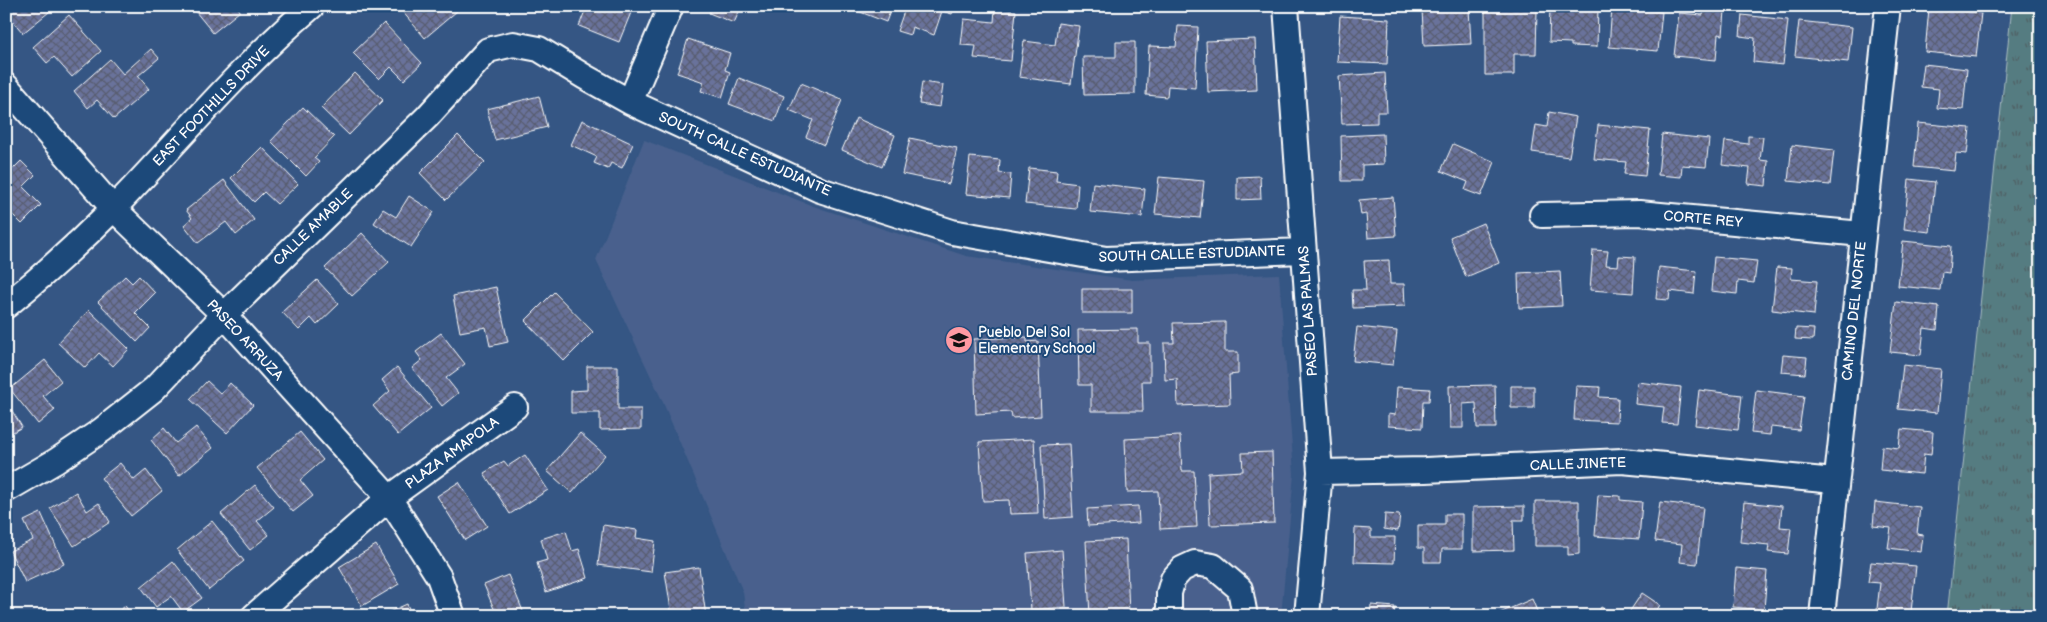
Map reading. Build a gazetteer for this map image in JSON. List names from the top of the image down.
{
  "streets": {
    "street": [
      "EAST FOOTHILLS DRIVE",
      "SOUTH CALLE ESTUDIANTE",
      "CORTE REY",
      "CALLE AMABLE",
      "PASEO LAS PALMAS",
      "CAMINO DEL NORTE",
      "PASEO ARRUZA",
      "PLAZA AMAPOLA",
      "CALLE JINETE"
    ]
  },
  "crossings": [
    ["EAST FOOTHILLS DRIVE", "PASEO ARRUZA"],
    ["SOUTH CALLE ESTUDIANTE", "CALLE AMABLE"],
    ["SOUTH CALLE ESTUDIANTE", "PASEO LAS PALMAS"],
    ["CORTE REY", "CAMINO DEL NORTE"],
    ["CALLE AMABLE", "PASEO ARRUZA"],
    ["PASEO LAS PALMAS", "CALLE JINETE"],
    ["CAMINO DEL NORTE", "CALLE JINETE"],
    ["PASEO ARRUZA", "PLAZA AMAPOLA"]
  ],
  "places": {
    "school or university": ["Pueblo Del Sol Elementary School"]
  }
}
